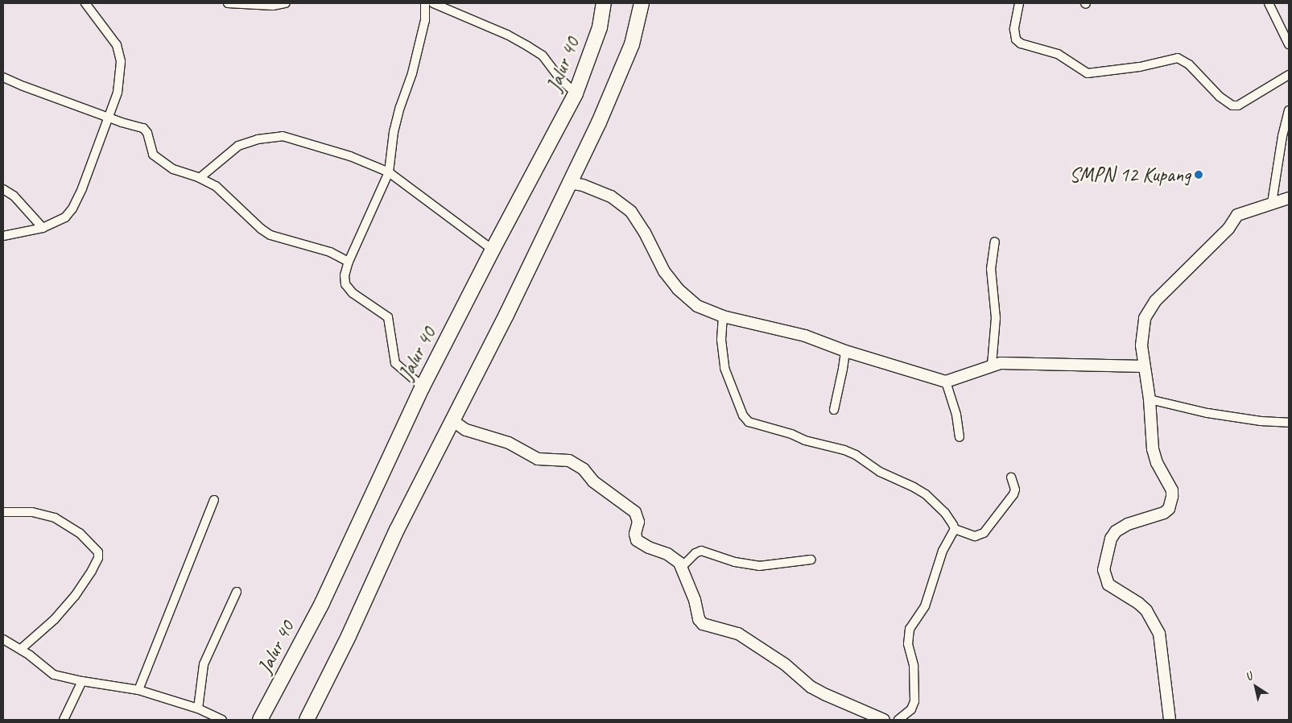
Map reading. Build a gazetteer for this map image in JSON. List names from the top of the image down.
{
  "streets": {
    "highway": ["Jalur 40"]
  },
  "places": ["SMPN 12 Kupang"],
  "north": "top left"
}
